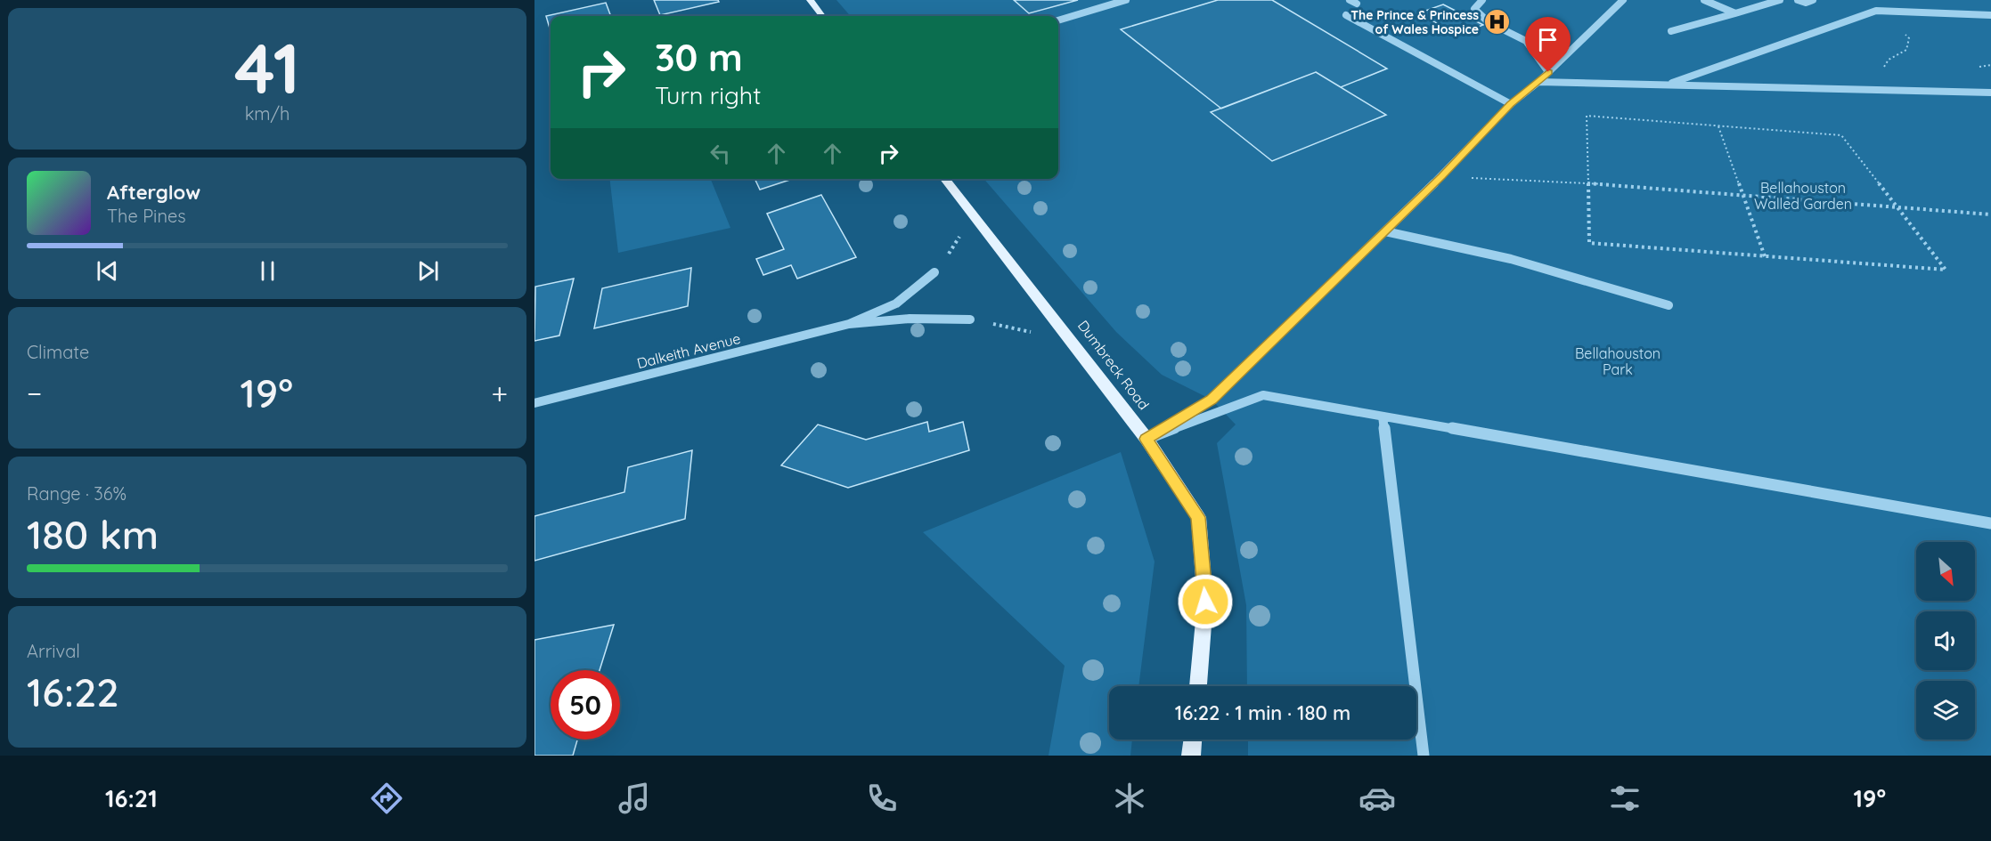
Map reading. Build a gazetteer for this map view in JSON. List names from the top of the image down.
{
  "streets": {
    "main road": ["Dumbreck Road"],
    "street": ["Dalkeith Avenue"]
  },
  "parks": ["Bellahouston Walled Garden", "Bellahouston Park"],
  "places": {
    "hospital": ["The Prince & Princess of Wales Hospice"]
  },
  "north": "bottom right",
  "page": {
    "tile": [
      ["41", "km/h"],
      "Climate",
      ["Range · 36%", "180 km"],
      ["Arrival", "16:22"]
    ],
    "turn": ["30 m", "Turn right"],
    "song": ["Afterglow", "The Pines"],
    "heat": ["−", "19°", "+"],
    "limit": "50",
    "trip": "16:22 · 1 min · 180 m",
    "tabs": ["16:21", "19°"]
  }
}
